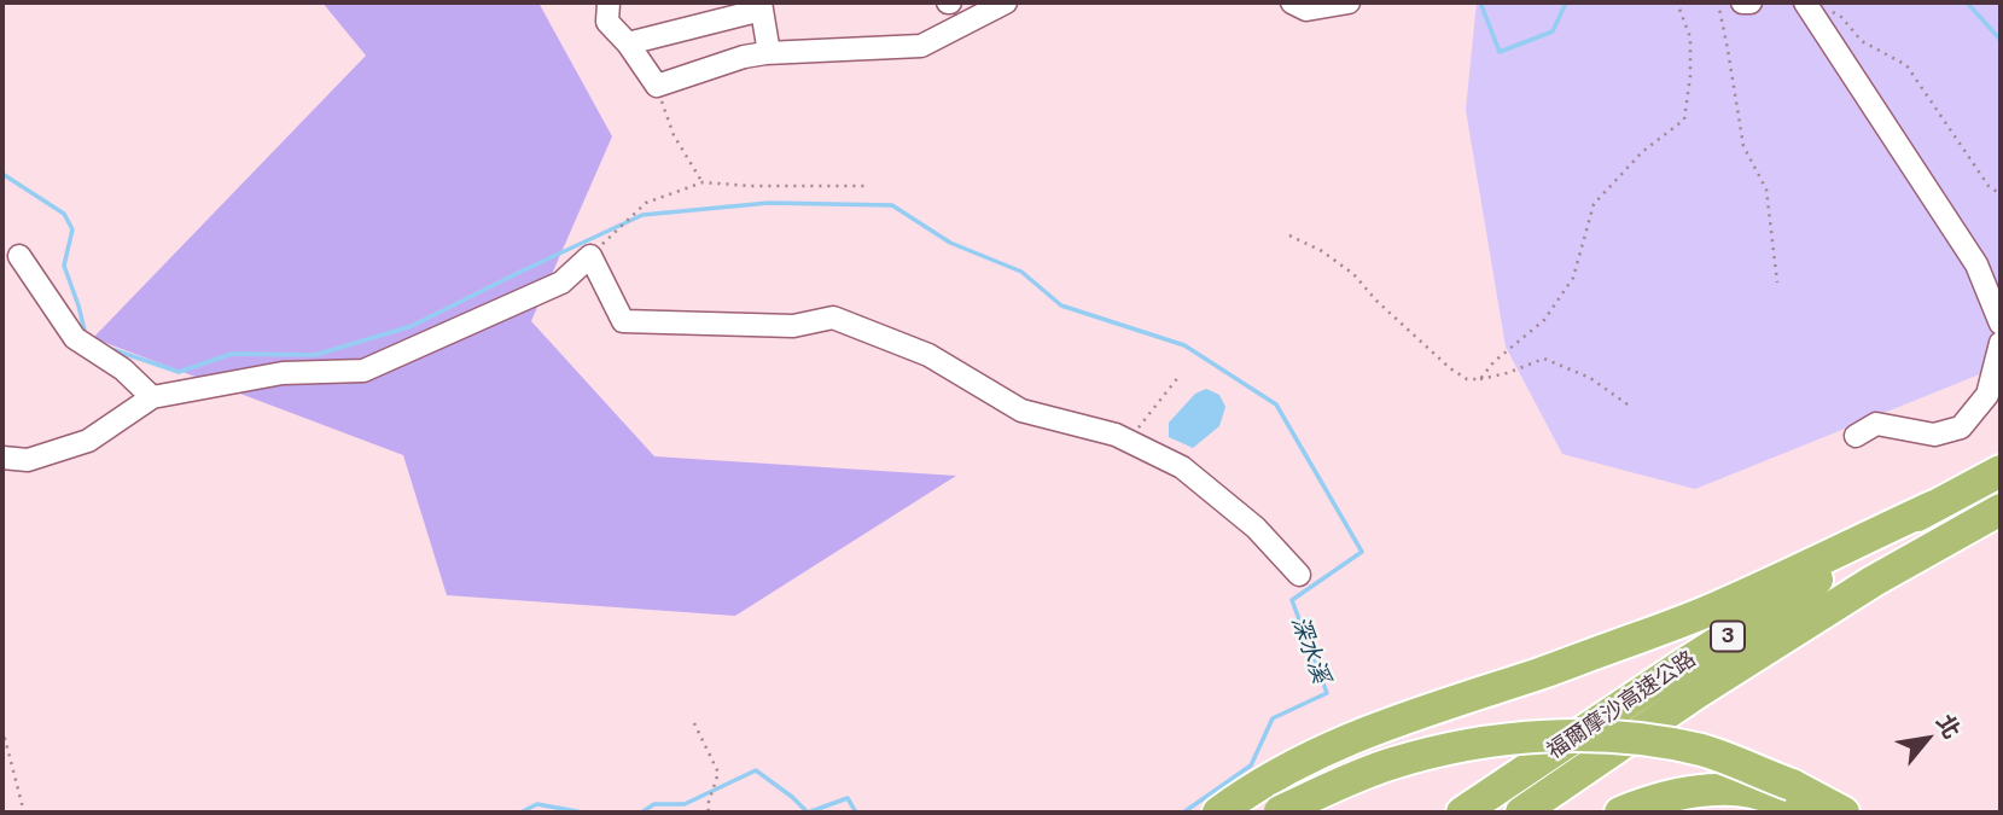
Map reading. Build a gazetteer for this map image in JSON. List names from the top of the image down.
{
  "streets": {
    "highway": ["3", "福爾摩沙高速公路"]
  },
  "water": ["深水溪"],
  "north": "top right"
}
